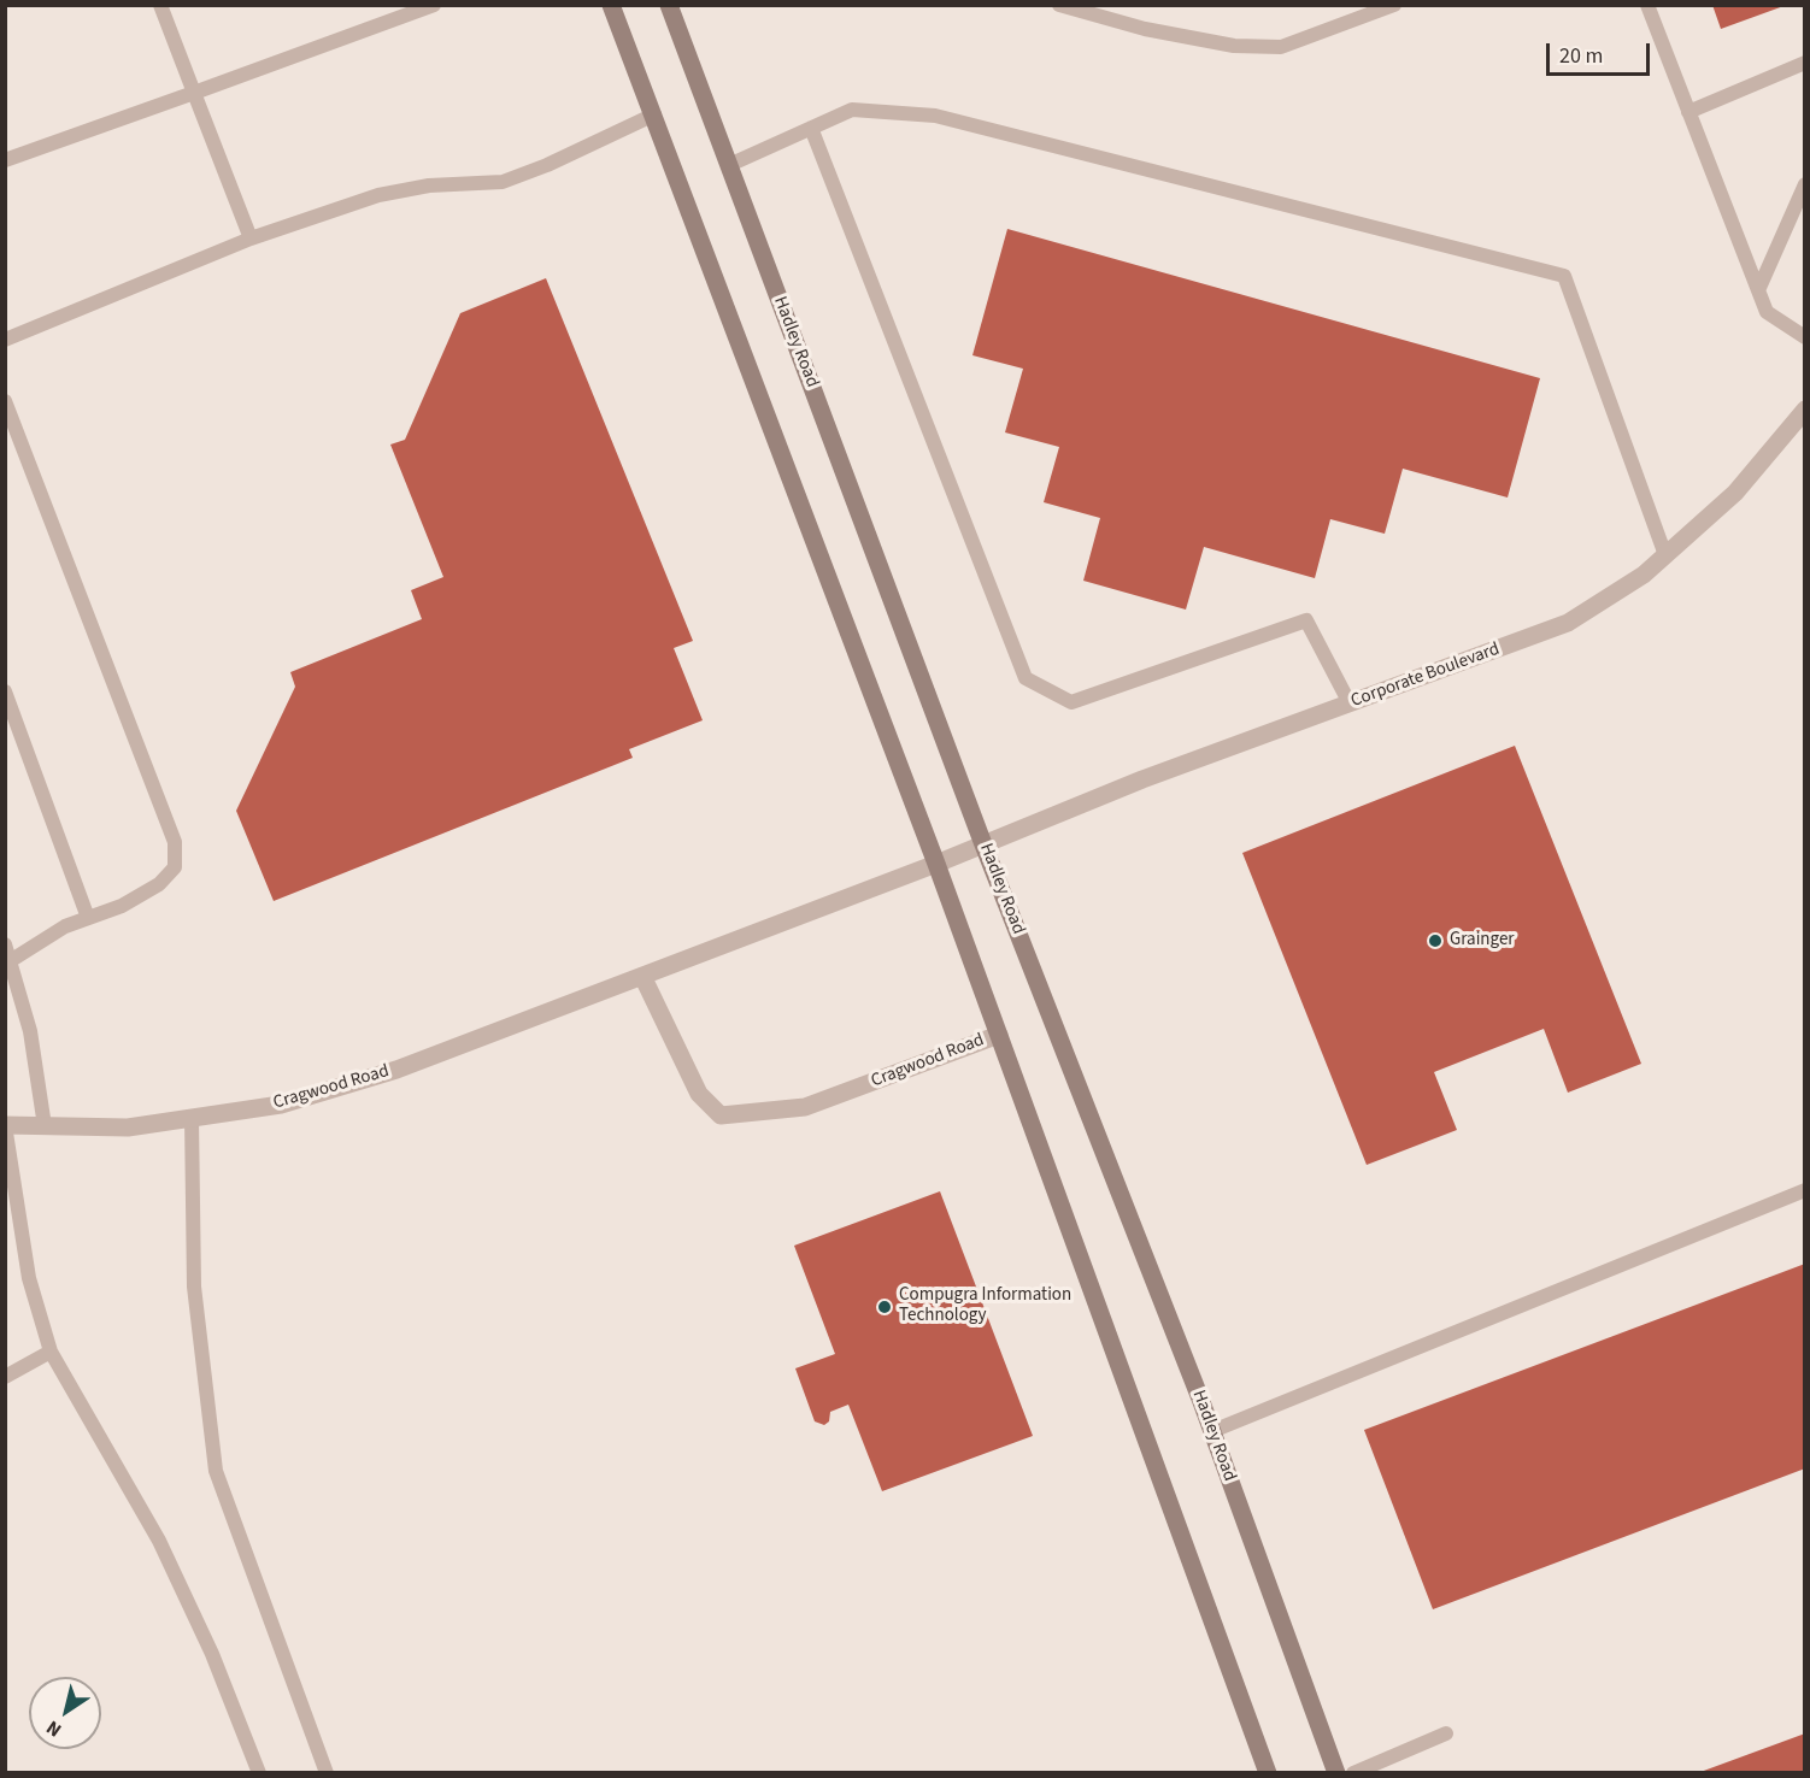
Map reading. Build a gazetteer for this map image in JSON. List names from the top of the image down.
{
  "streets": {
    "main road": ["Hadley Road"],
    "street": ["Corporate Boulevard", "Cragwood Road"]
  },
  "crossings": [
    ["Hadley Road", "Corporate Boulevard"],
    ["Hadley Road", "Cragwood Road"],
    ["Corporate Boulevard", "Cragwood Road"]
  ],
  "places": ["Grainger", "Compugra Information Technology"],
  "scale_bar": "20 m",
  "north": "bottom left"
}
